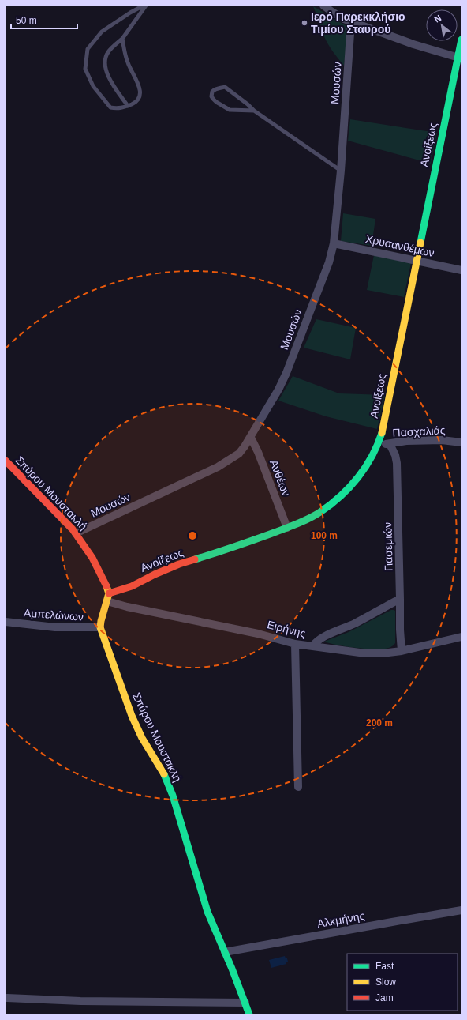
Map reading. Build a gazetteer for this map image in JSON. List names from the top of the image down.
{
  "streets": {
    "street": [
      "Μουσών",
      "Ανοίξεως",
      "Χρυσανθέμων",
      "Πασχαλιάς",
      "Ανθέων",
      "Σπύρου Μουστακλή",
      "Γιασεμιών",
      "Αμπελώνων",
      "Ειρήνης",
      "Αλκμήνης"
    ]
  },
  "crossings": [
    ["Μουσών", "Χρυσανθέμων"],
    ["Μουσών", "Ανθέων"],
    ["Μουσών", "Σπύρου Μουστακλή"],
    ["Ανοίξεως", "Χρυσανθέμων"],
    ["Ανοίξεως", "Πασχαλιάς"],
    ["Ανοίξεως", "Ανθέων"],
    ["Ανοίξεως", "Σπύρου Μουστακλή"],
    ["Ανοίξεως", "Ειρήνης"],
    ["Πασχαλιάς", "Γιασεμιών"],
    ["Σπύρου Μουστακλή", "Αμπελώνων"],
    ["Σπύρου Μουστακλή", "Ειρήνης"],
    ["Σπύρου Μουστακλή", "Αλκμήνης"],
    ["Γιασεμιών", "Ειρήνης"]
  ],
  "places": ["Ιερό Παρεκκλήσιο Τιμίου Σταυρού"],
  "legend": ["Fast", "Slow", "Jam"],
  "scale_bar": "50 m",
  "north": "top left",
  "rings": ["100 m", "200 m"]
}
